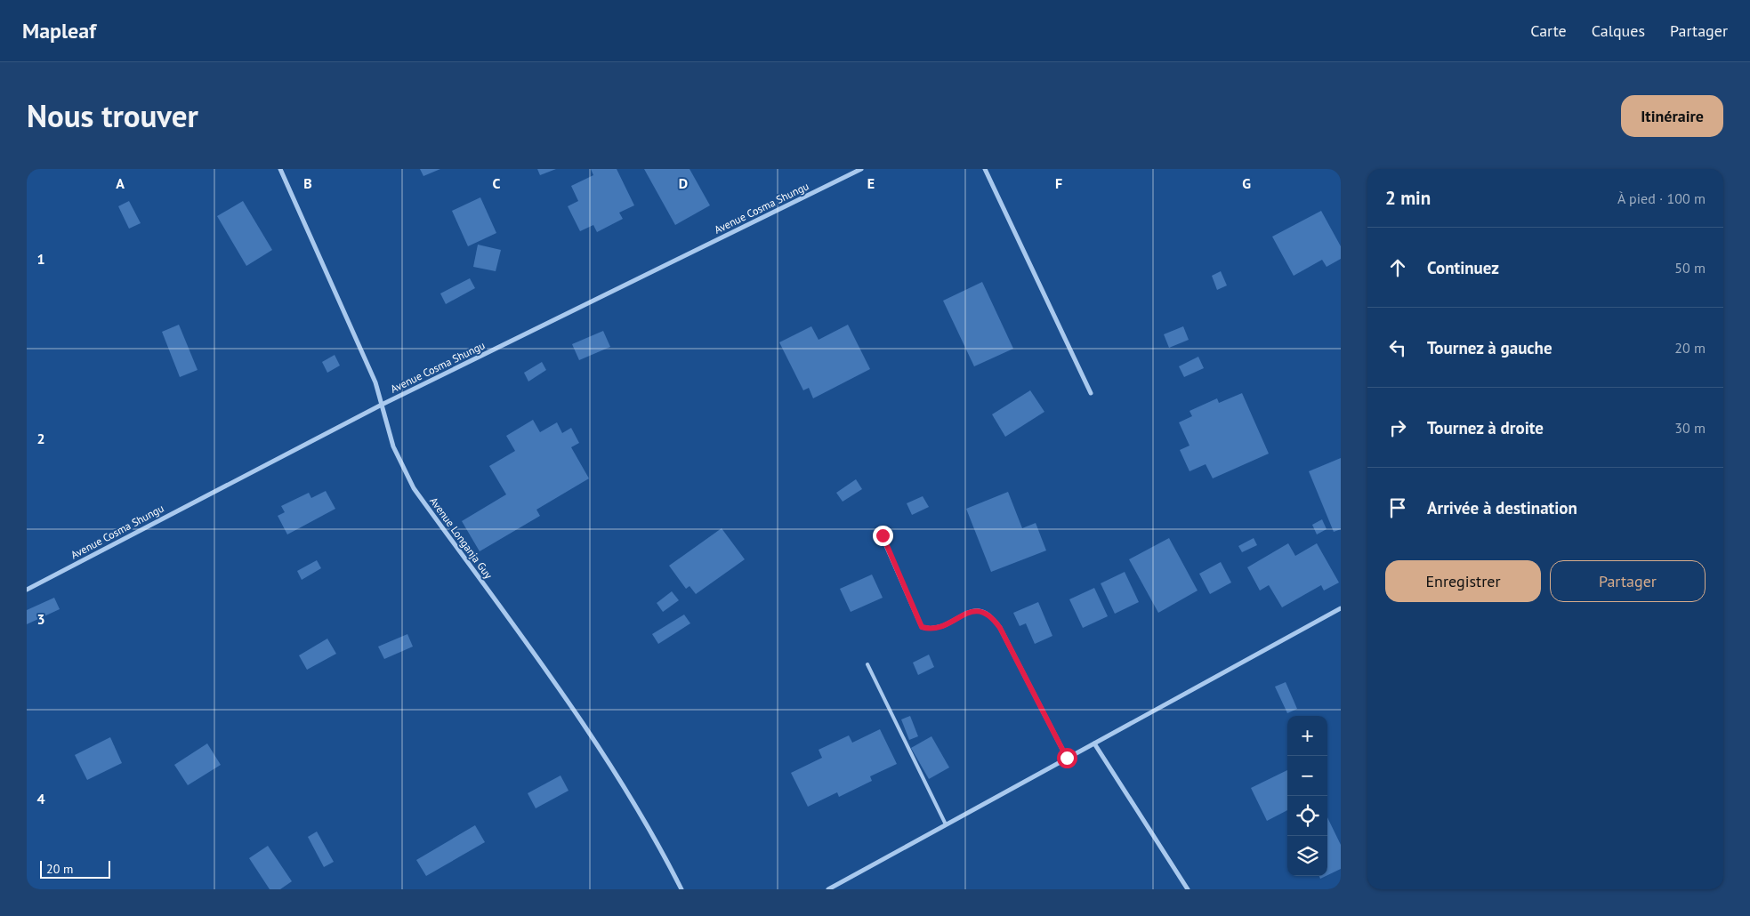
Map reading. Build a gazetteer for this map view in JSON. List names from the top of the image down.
{
  "streets": {
    "street": ["Avenue Cosma Shungu", "Avenue Longanja Guy"]
  },
  "crossings": [
    ["Avenue Cosma Shungu", "Avenue Longanja Guy"]
  ],
  "scale_bar": "20 m",
  "page": {
    "header": "Mapleaf",
    "nav": ["Carte", "Calques", "Partager"],
    "title": "Nous trouver",
    "buttons": [
      "Itinéraire",
      ["Enregistrer", "Partager"]
    ],
    "heading": ["2 min", "À pied · 100 m"],
    "list": [
      ["Continuez", "50 m"],
      ["Tournez à gauche", "20 m"],
      ["Tournez à droite", "30 m"],
      "Arrivée à destination"
    ],
    "map_buttons": ["+", "−"],
    "scale": "20 m"
  },
  "grid": {
    "columns": [
      "A",
      "B",
      "C",
      "D",
      "E",
      "F",
      "G"
    ],
    "rows": [
      "1",
      "2",
      "3",
      "4"
    ]
  }
}
